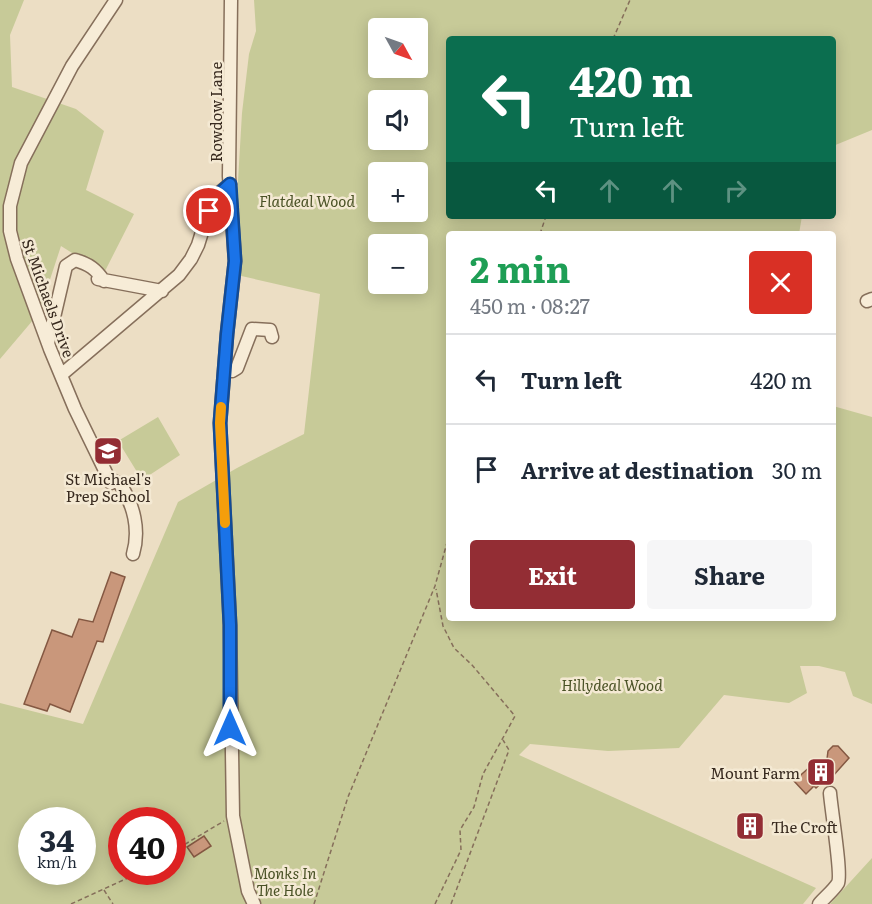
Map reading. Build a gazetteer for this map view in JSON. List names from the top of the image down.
{
  "streets": {
    "street": ["Rowdow Lane", "St Michaels Drive"]
  },
  "parks": ["Flatdeal Wood", "Hillydeal Wood", "Monks In The Hole"],
  "places": {
    "school or university": ["St Michael's Prep School"],
    "building": ["Mount Farm", "The Croft"]
  },
  "north": "bottom right",
  "page": {
    "map_buttons": ["+", "−"],
    "turn": ["420 m", "Turn left"],
    "heading": ["2 min", "450 m · 08:27"],
    "list": [
      {
        "name": "Turn left",
        "value": "420 m"
      },
      {
        "name": "Arrive at destination",
        "value": "30 m"
      }
    ],
    "buttons": ["Exit", "Share"],
    "speed": "34 km/h",
    "limit": "40"
  }
}
